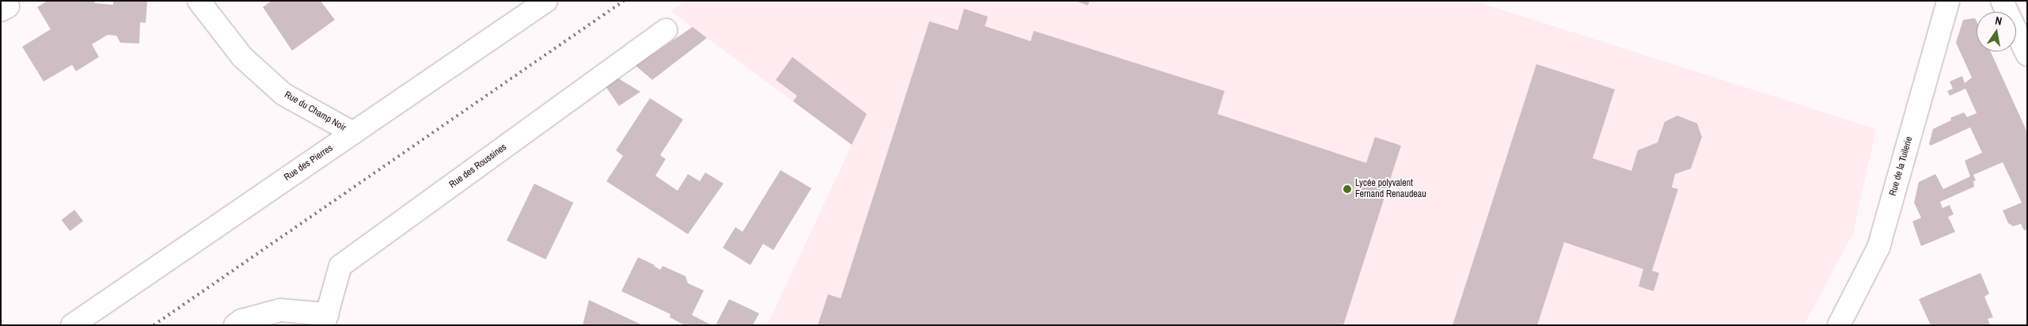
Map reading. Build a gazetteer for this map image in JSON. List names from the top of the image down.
{
  "streets": {
    "street": [
      "Rue du Champ Noir",
      "Rue des Pierres",
      "Rue des Roussines",
      "Rue de la Tuilerie"
    ]
  },
  "crossings": [
    ["Rue du Champ Noir", "Rue des Pierres"]
  ],
  "places": ["Lycée polyvalent Fernand Renaudeau"],
  "north": "top"
}
